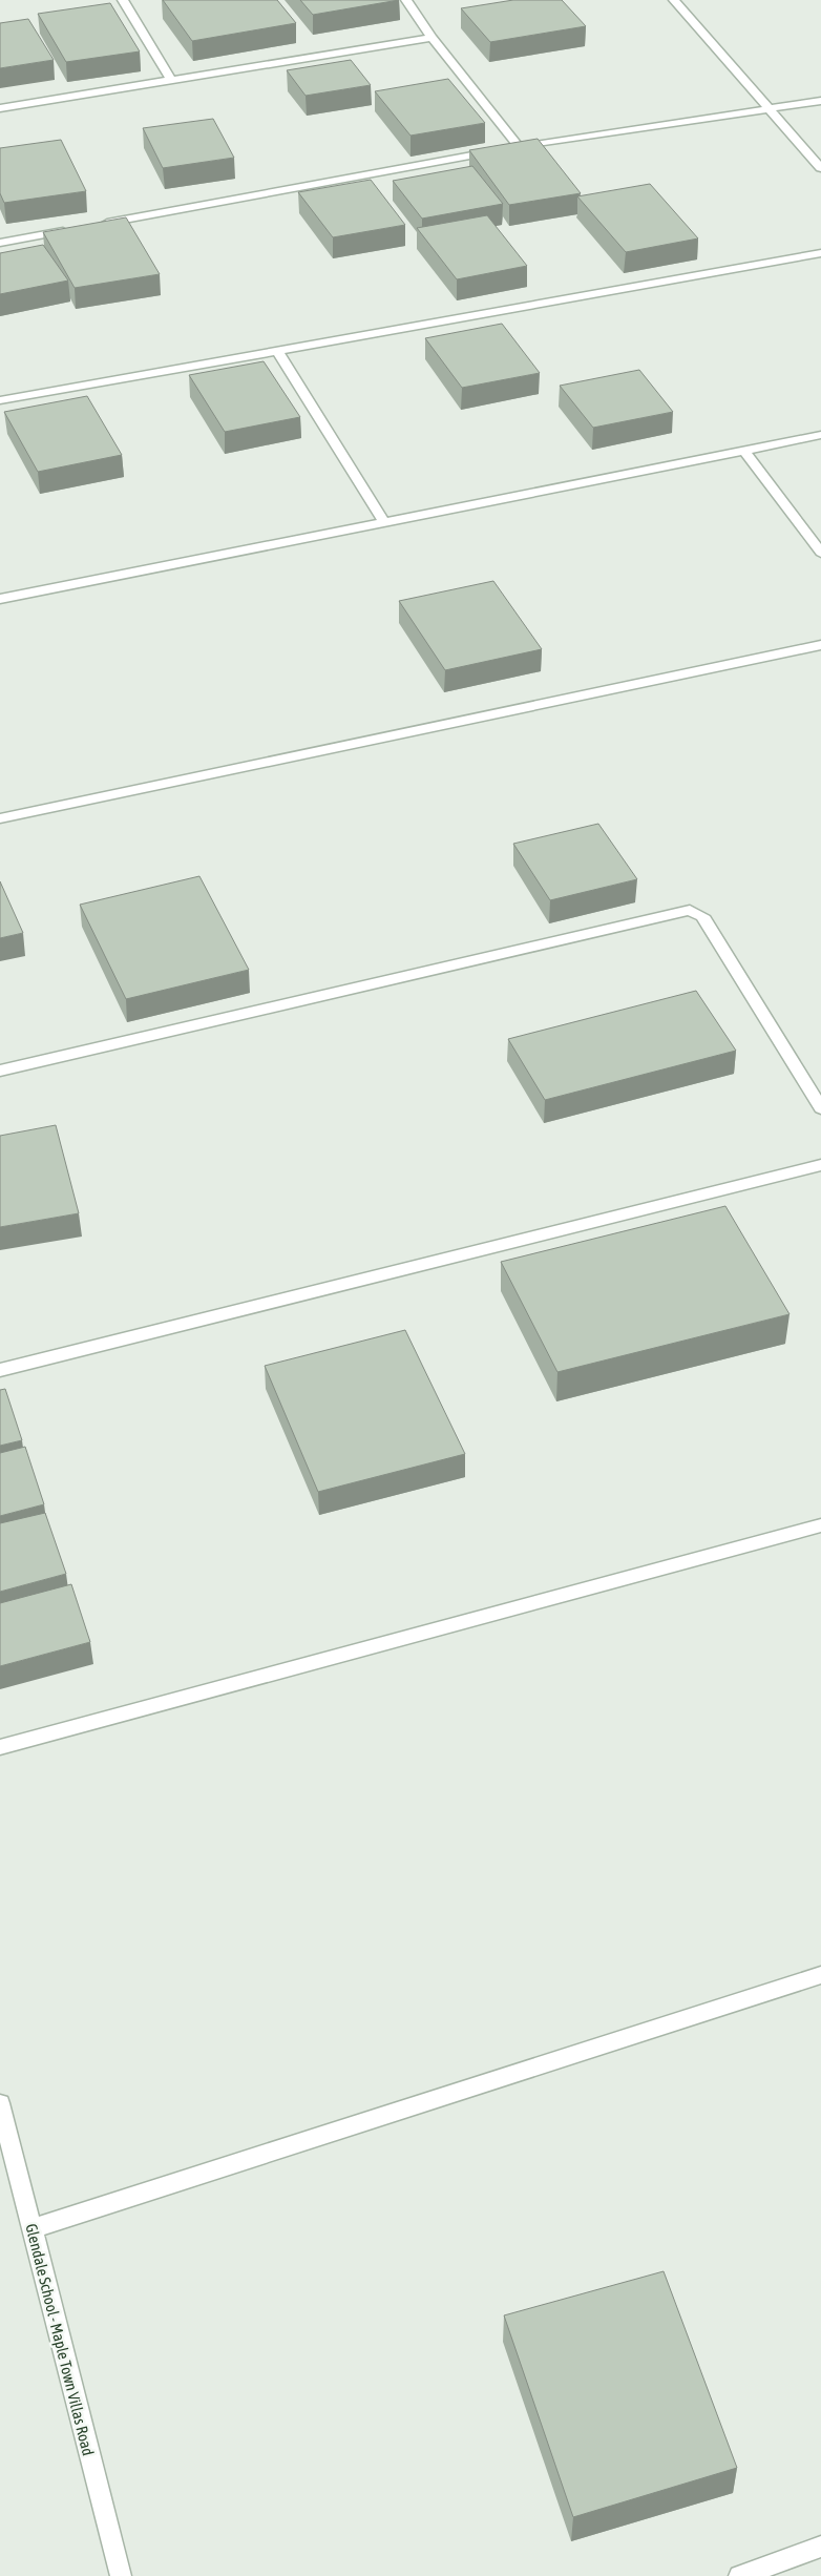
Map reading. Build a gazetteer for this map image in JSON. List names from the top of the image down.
{
  "streets": {
    "street": ["Glendale School - Maple Town Villas Road"]
  }
}
